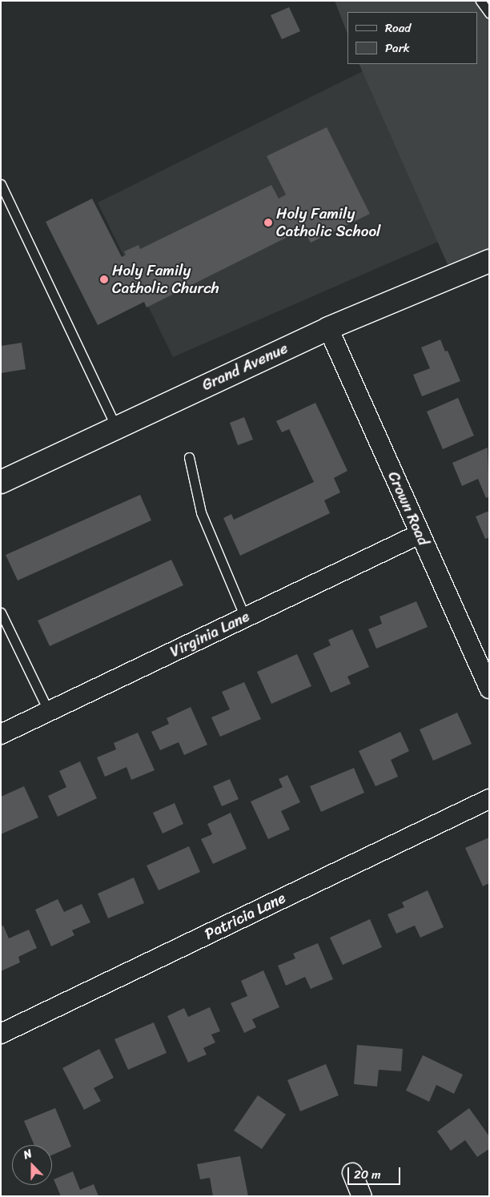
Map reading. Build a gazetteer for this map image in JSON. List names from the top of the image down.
{
  "streets": {
    "main road": ["Grand Avenue"],
    "street": ["Crown Road", "Virginia Lane", "Patricia Lane"]
  },
  "crossings": [
    ["Grand Avenue", "Crown Road"],
    ["Crown Road", "Virginia Lane"]
  ],
  "places": ["Holy Family Catholic School", "Holy Family Catholic Church"],
  "legend": ["Road", "Park"],
  "scale_bar": "20 m",
  "north": "top"
}
